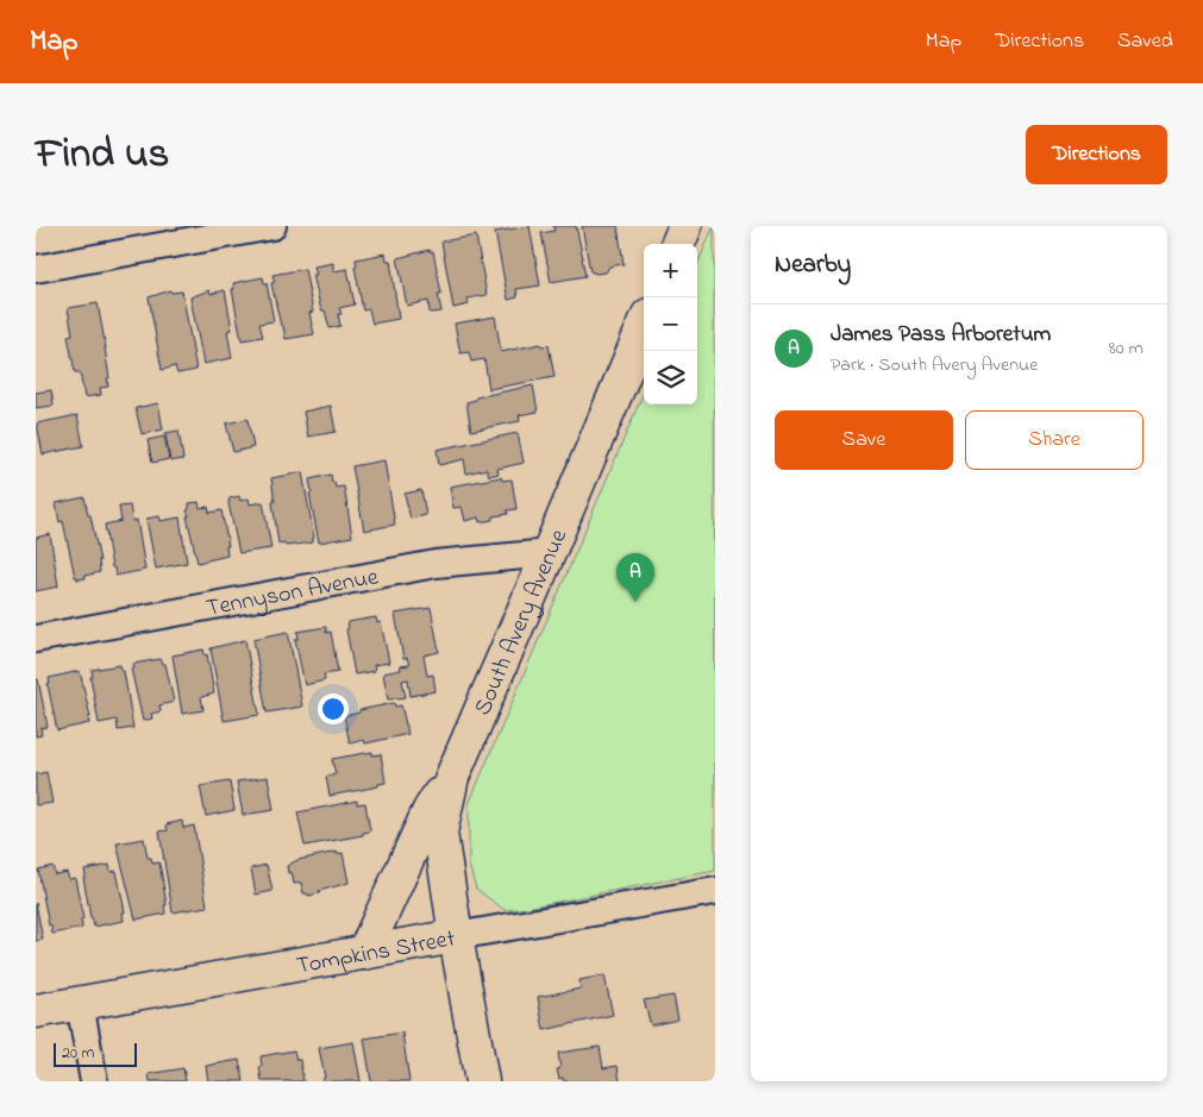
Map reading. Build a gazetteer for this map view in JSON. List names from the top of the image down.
{
  "streets": {
    "street": ["Tennyson Avenue", "South Avery Avenue", "Tompkins Street"]
  },
  "crossings": [
    ["Tennyson Avenue", "South Avery Avenue"],
    ["South Avery Avenue", "Tompkins Street"]
  ],
  "scale_bar": "20 m",
  "page": {
    "header": "Map",
    "nav": ["Map", "Directions", "Saved"],
    "title": "Find us",
    "buttons": [
      "Directions",
      ["Save", "Share"]
    ],
    "heading": "Nearby",
    "map_buttons": ["+", "−"],
    "list": [
      {
        "mark": "A",
        "name": "James Pass Arboretum",
        "note": "Park · South Avery Avenue",
        "value": "80 m"
      }
    ],
    "pins": "A",
    "scale": "20 m"
  }
}
